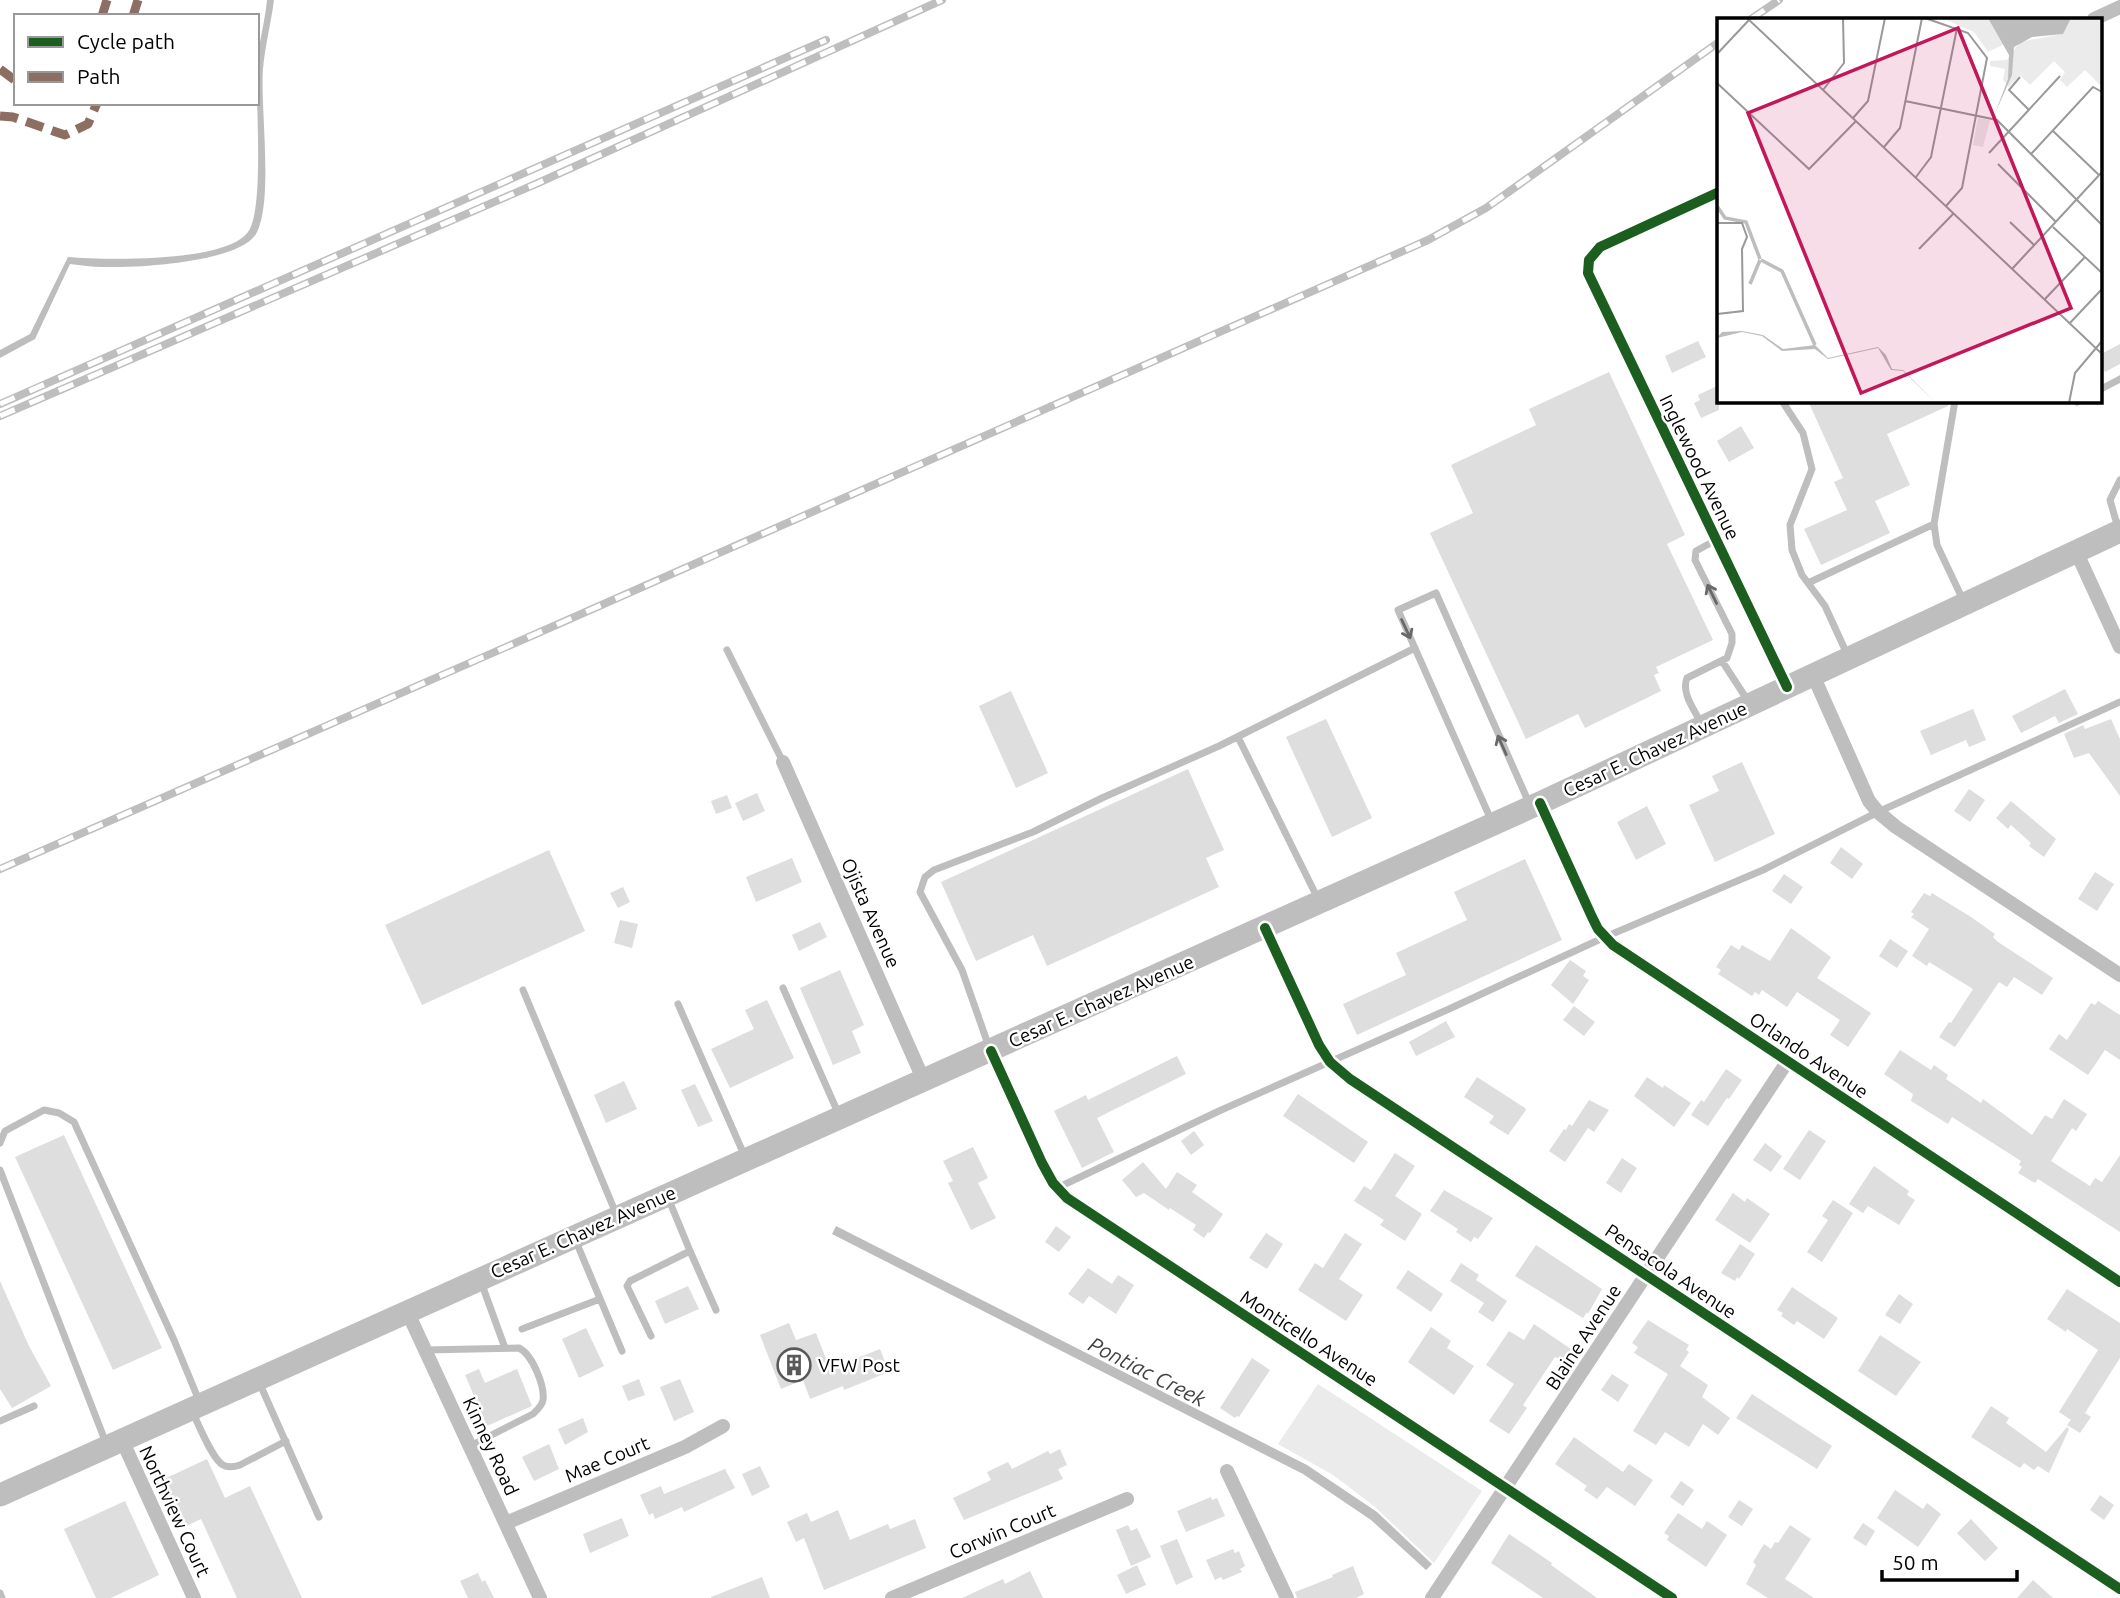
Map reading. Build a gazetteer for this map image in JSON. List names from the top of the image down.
{
  "streets": {
    "main road": ["Cesar E. Chavez Avenue"],
    "street": [
      "Inglewood Avenue",
      "Ojista Avenue",
      "Orlando Avenue",
      "Pensacola Avenue",
      "Blaine Avenue",
      "Monticello Avenue",
      "Kinney Road",
      "Mae Court",
      "Northview Court",
      "Corwin Court"
    ]
  },
  "crossings": [
    ["Inglewood Avenue", "Cesar E. Chavez Avenue"],
    ["Cesar E. Chavez Avenue", "Ojista Avenue"],
    ["Cesar E. Chavez Avenue", "Orlando Avenue"],
    ["Cesar E. Chavez Avenue", "Pensacola Avenue"],
    ["Cesar E. Chavez Avenue", "Monticello Avenue"],
    ["Cesar E. Chavez Avenue", "Kinney Road"],
    ["Cesar E. Chavez Avenue", "Northview Court"],
    ["Orlando Avenue", "Blaine Avenue"],
    ["Pensacola Avenue", "Blaine Avenue"],
    ["Blaine Avenue", "Monticello Avenue"],
    ["Kinney Road", "Mae Court"]
  ],
  "water": ["Pontiac Creek"],
  "places": {
    "building": ["VFW Post"]
  },
  "legend": ["Cycle path", "Path"],
  "scale_bar": "50 m"
}
